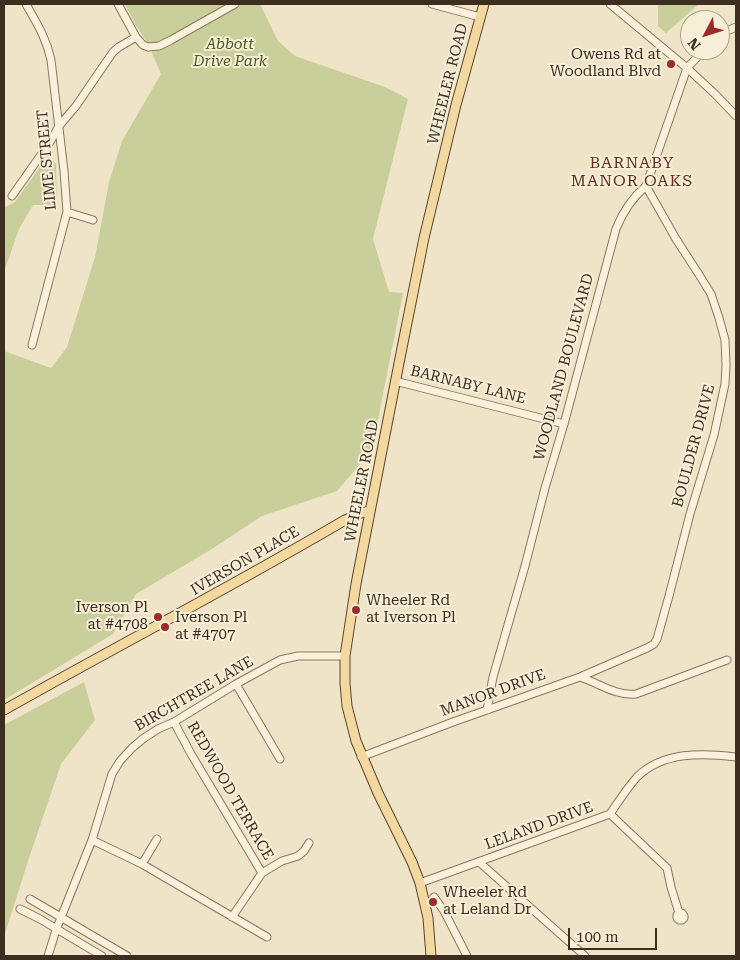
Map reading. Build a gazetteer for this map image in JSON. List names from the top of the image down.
{
  "streets": {
    "main road": ["WHEELER ROAD", "IVERSON PLACE"],
    "street": [
      "LIME STREET",
      "WOODLAND BOULEVARD",
      "BARNABY LANE",
      "BOULDER DRIVE",
      "MANOR DRIVE",
      "BIRCHTREE LANE",
      "REDWOOD TERRACE",
      "LELAND DRIVE"
    ]
  },
  "crossings": [
    ["WHEELER ROAD", "BARNABY LANE"],
    ["WHEELER ROAD", "IVERSON PLACE"],
    ["WHEELER ROAD", "MANOR DRIVE"],
    ["WHEELER ROAD", "BIRCHTREE LANE"],
    ["WHEELER ROAD", "LELAND DRIVE"],
    ["WOODLAND BOULEVARD", "BARNABY LANE"],
    ["WOODLAND BOULEVARD", "BOULDER DRIVE"],
    ["WOODLAND BOULEVARD", "MANOR DRIVE"],
    ["BOULDER DRIVE", "MANOR DRIVE"],
    ["BIRCHTREE LANE", "REDWOOD TERRACE"]
  ],
  "districts": ["BARNABY MANOR OAKS"],
  "parks": ["Abbott Drive Park"],
  "places": [
    "Owens Rd at Woodland Blvd",
    "Wheeler Rd at Iverson Pl",
    "Iverson Pl at #4708",
    "Iverson Pl at #4707",
    "Wheeler Rd at Leland Dr"
  ],
  "scale_bar": "100 m",
  "north": "bottom left"
}
